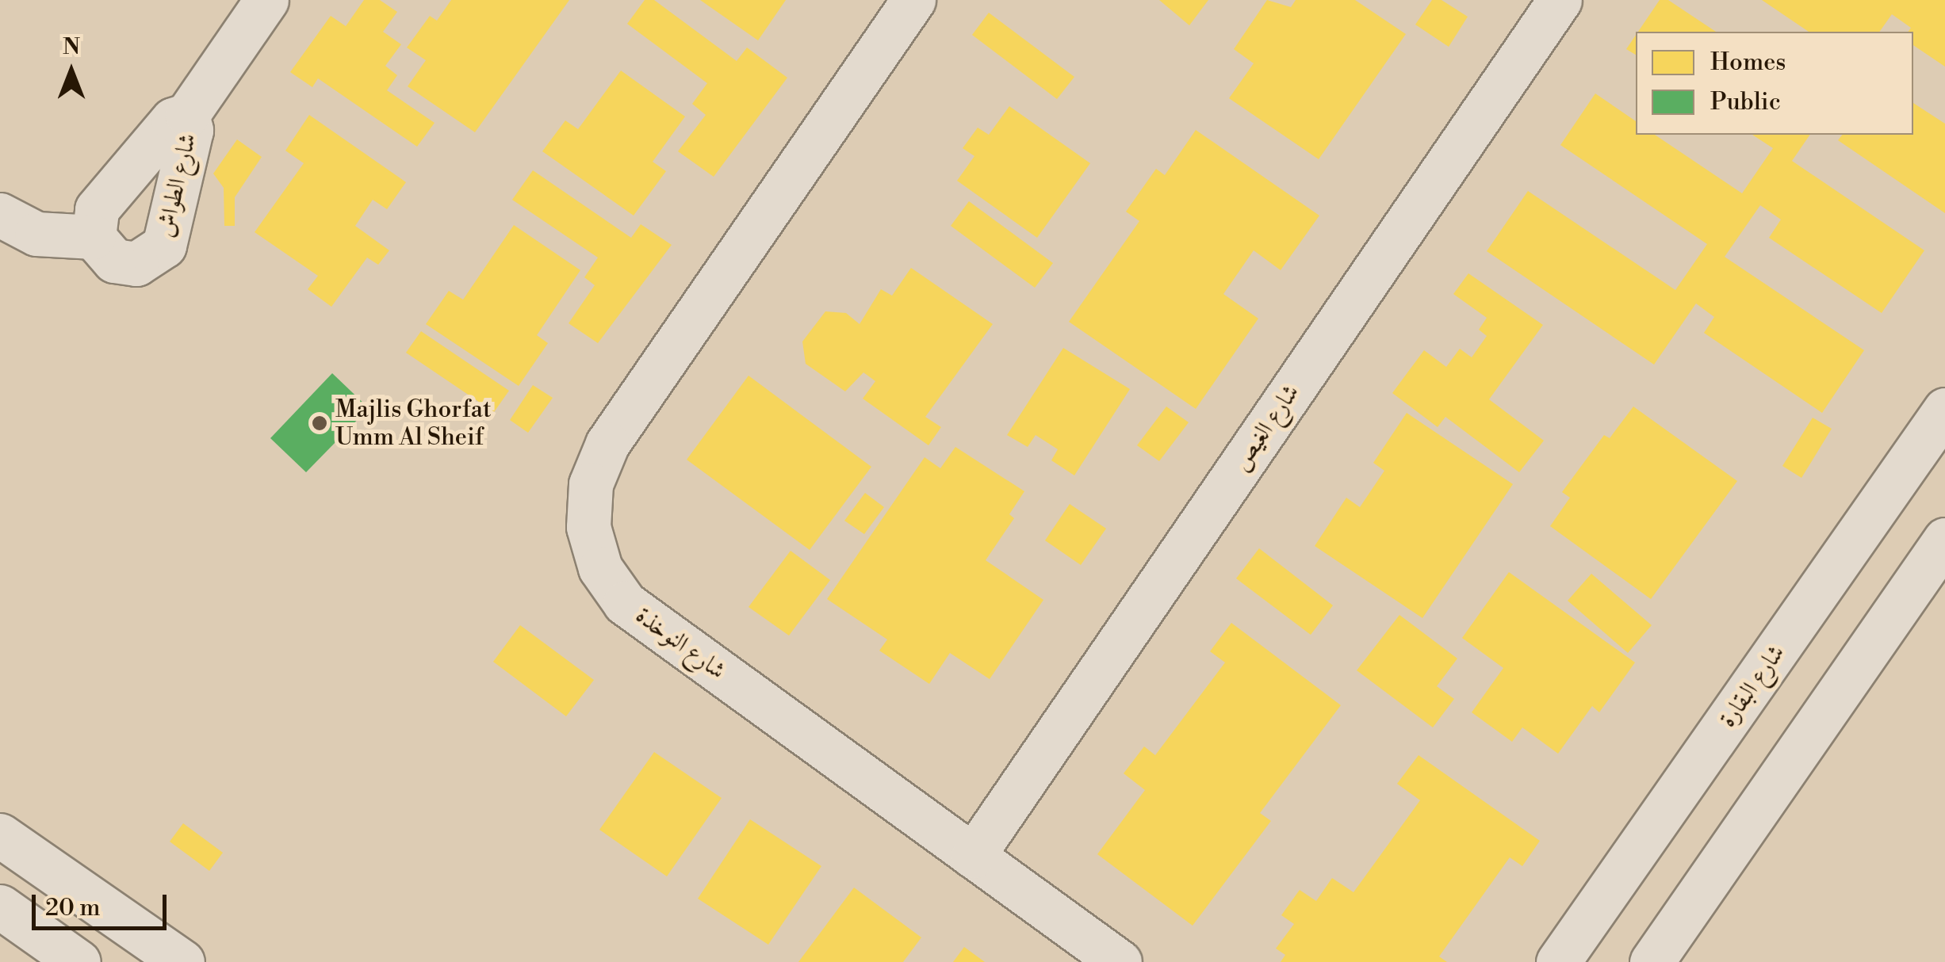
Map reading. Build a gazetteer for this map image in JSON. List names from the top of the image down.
{
  "streets": {
    "street": [
      "شارع الطواش",
      "شارع الغيص",
      "شارع النوخذة",
      "شارع البقارة"
    ]
  },
  "crossings": [
    ["شارع الغيص", "شارع النوخذة"]
  ],
  "places": ["Majlis Ghorfat Umm Al Sheif"],
  "legend": ["Homes", "Public"],
  "scale_bar": "20 m",
  "north": "top"
}
